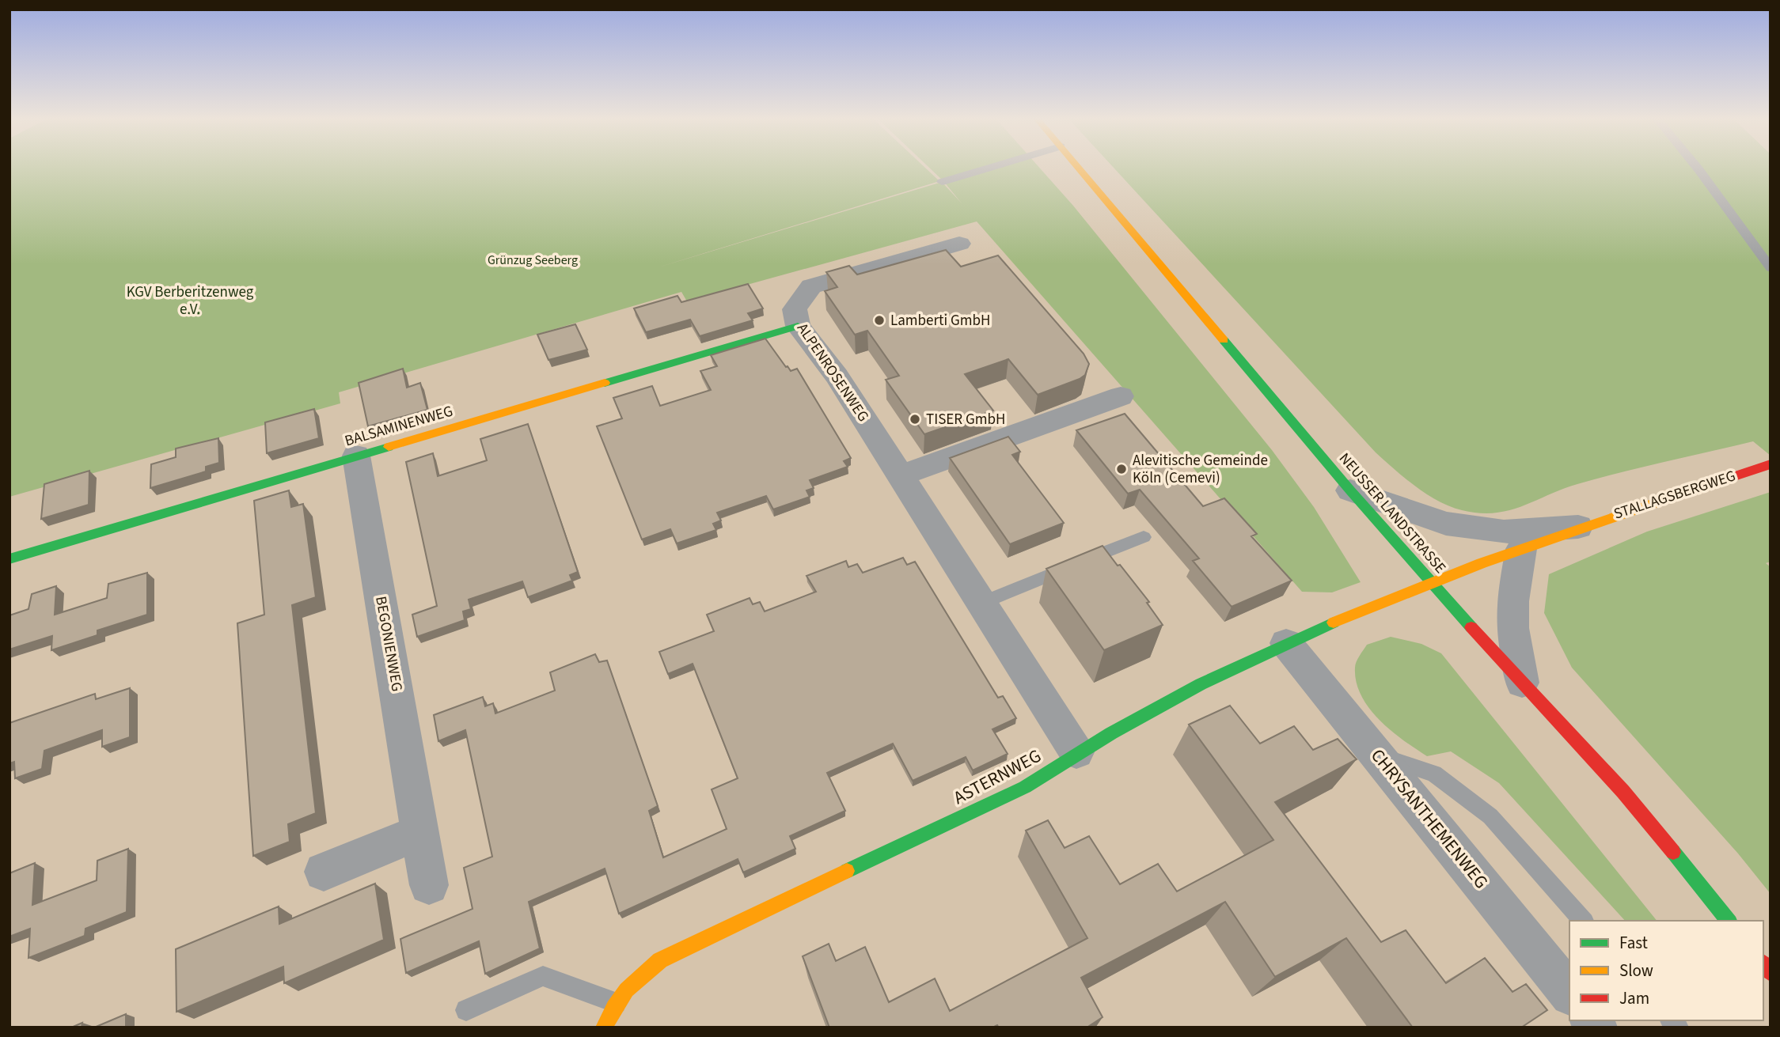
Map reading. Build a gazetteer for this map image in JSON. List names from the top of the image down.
{
  "streets": {
    "street": [
      "ALPENROSENWEG",
      "BALSAMINENWEG",
      "STALLAGSBERGWEG",
      "NEUSSER LANDSTRASSE",
      "BEGONIENWEG",
      "ASTERNWEG",
      "CHRYSANTHEMENWEG"
    ]
  },
  "crossings": [
    ["ALPENROSENWEG", "BALSAMINENWEG"],
    ["ALPENROSENWEG", "ASTERNWEG"],
    ["BALSAMINENWEG", "BEGONIENWEG"],
    ["STALLAGSBERGWEG", "NEUSSER LANDSTRASSE"],
    ["STALLAGSBERGWEG", "ASTERNWEG"],
    ["NEUSSER LANDSTRASSE", "ASTERNWEG"],
    ["ASTERNWEG", "CHRYSANTHEMENWEG"]
  ],
  "parks": ["Grünzug Seeberg", "KGV Berberitzenweg e.V."],
  "places": ["Lamberti GmbH", "TISER GmbH", "Alevitische Gemeinde Köln (Cemevi)"],
  "legend": ["Fast", "Slow", "Jam"]
}
